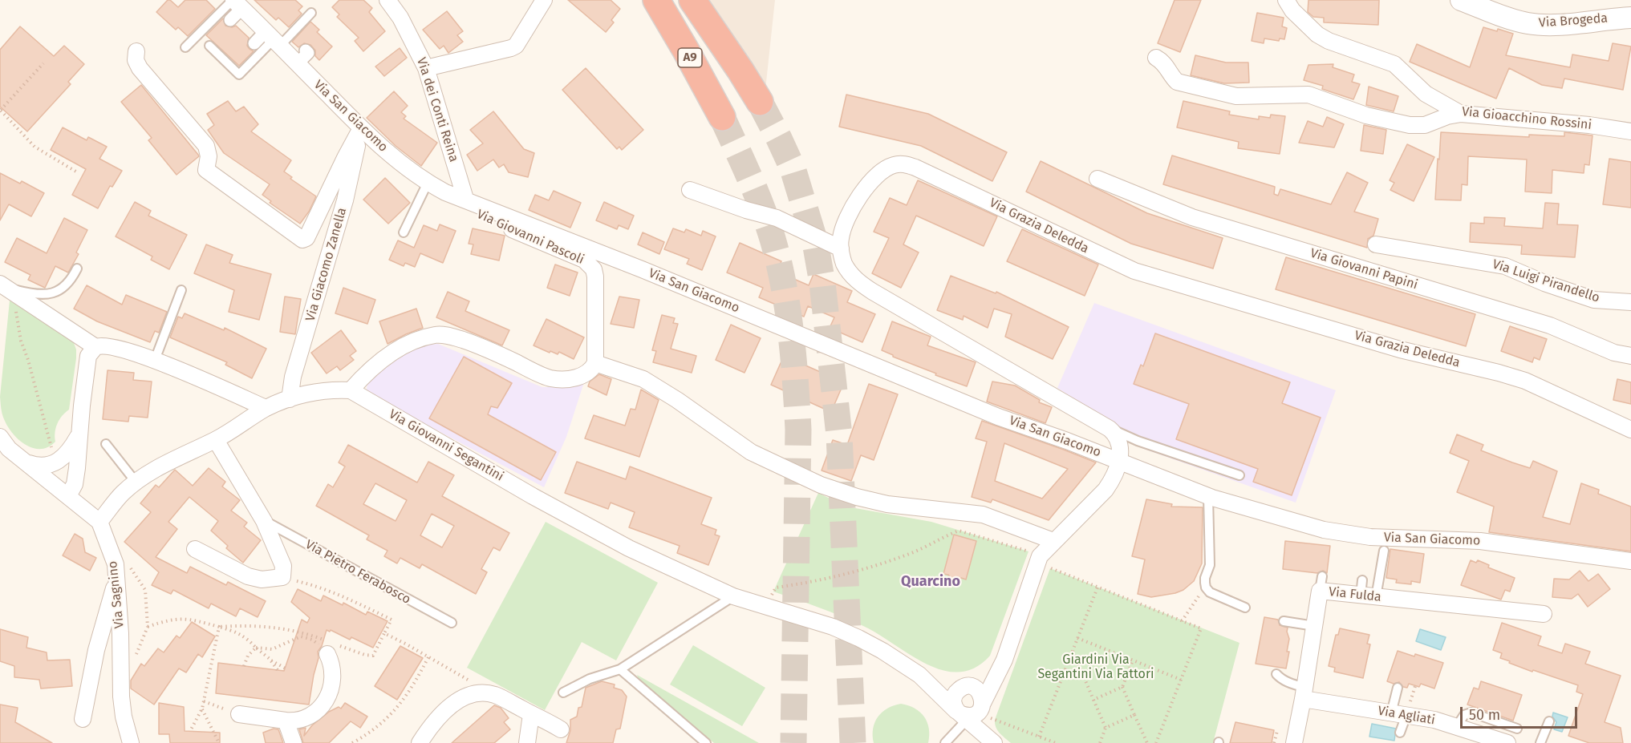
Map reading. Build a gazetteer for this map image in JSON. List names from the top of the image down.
{
  "streets": {
    "highway": ["A9"],
    "street": [
      "Via Brogeda",
      "Via dei Conti Reina",
      "Via San Giacomo",
      "Via Gioacchino Rossini",
      "Via Grazia Deledda",
      "Via Giovanni Pascoli",
      "Via Giacomo Zanella",
      "Via Giovanni Papini",
      "Via Luigi Pirandello",
      "Via Giovanni Segantini",
      "Via Sagnino",
      "Via Fulda",
      "Via Agliati"
    ],
    "lane": ["Via Pietro Ferabosco"]
  },
  "crossings": [
    ["Via dei Conti Reina", "Via San Giacomo"],
    ["Via San Giacomo", "Via Giovanni Pascoli"],
    ["Via San Giacomo", "Via Giacomo Zanella"],
    ["Via Fulda", "Via Agliati"]
  ],
  "districts": ["Quarcino"],
  "parks": ["Giardini Via Segantini Via Fattori"],
  "scale_bar": "50 m"
}
